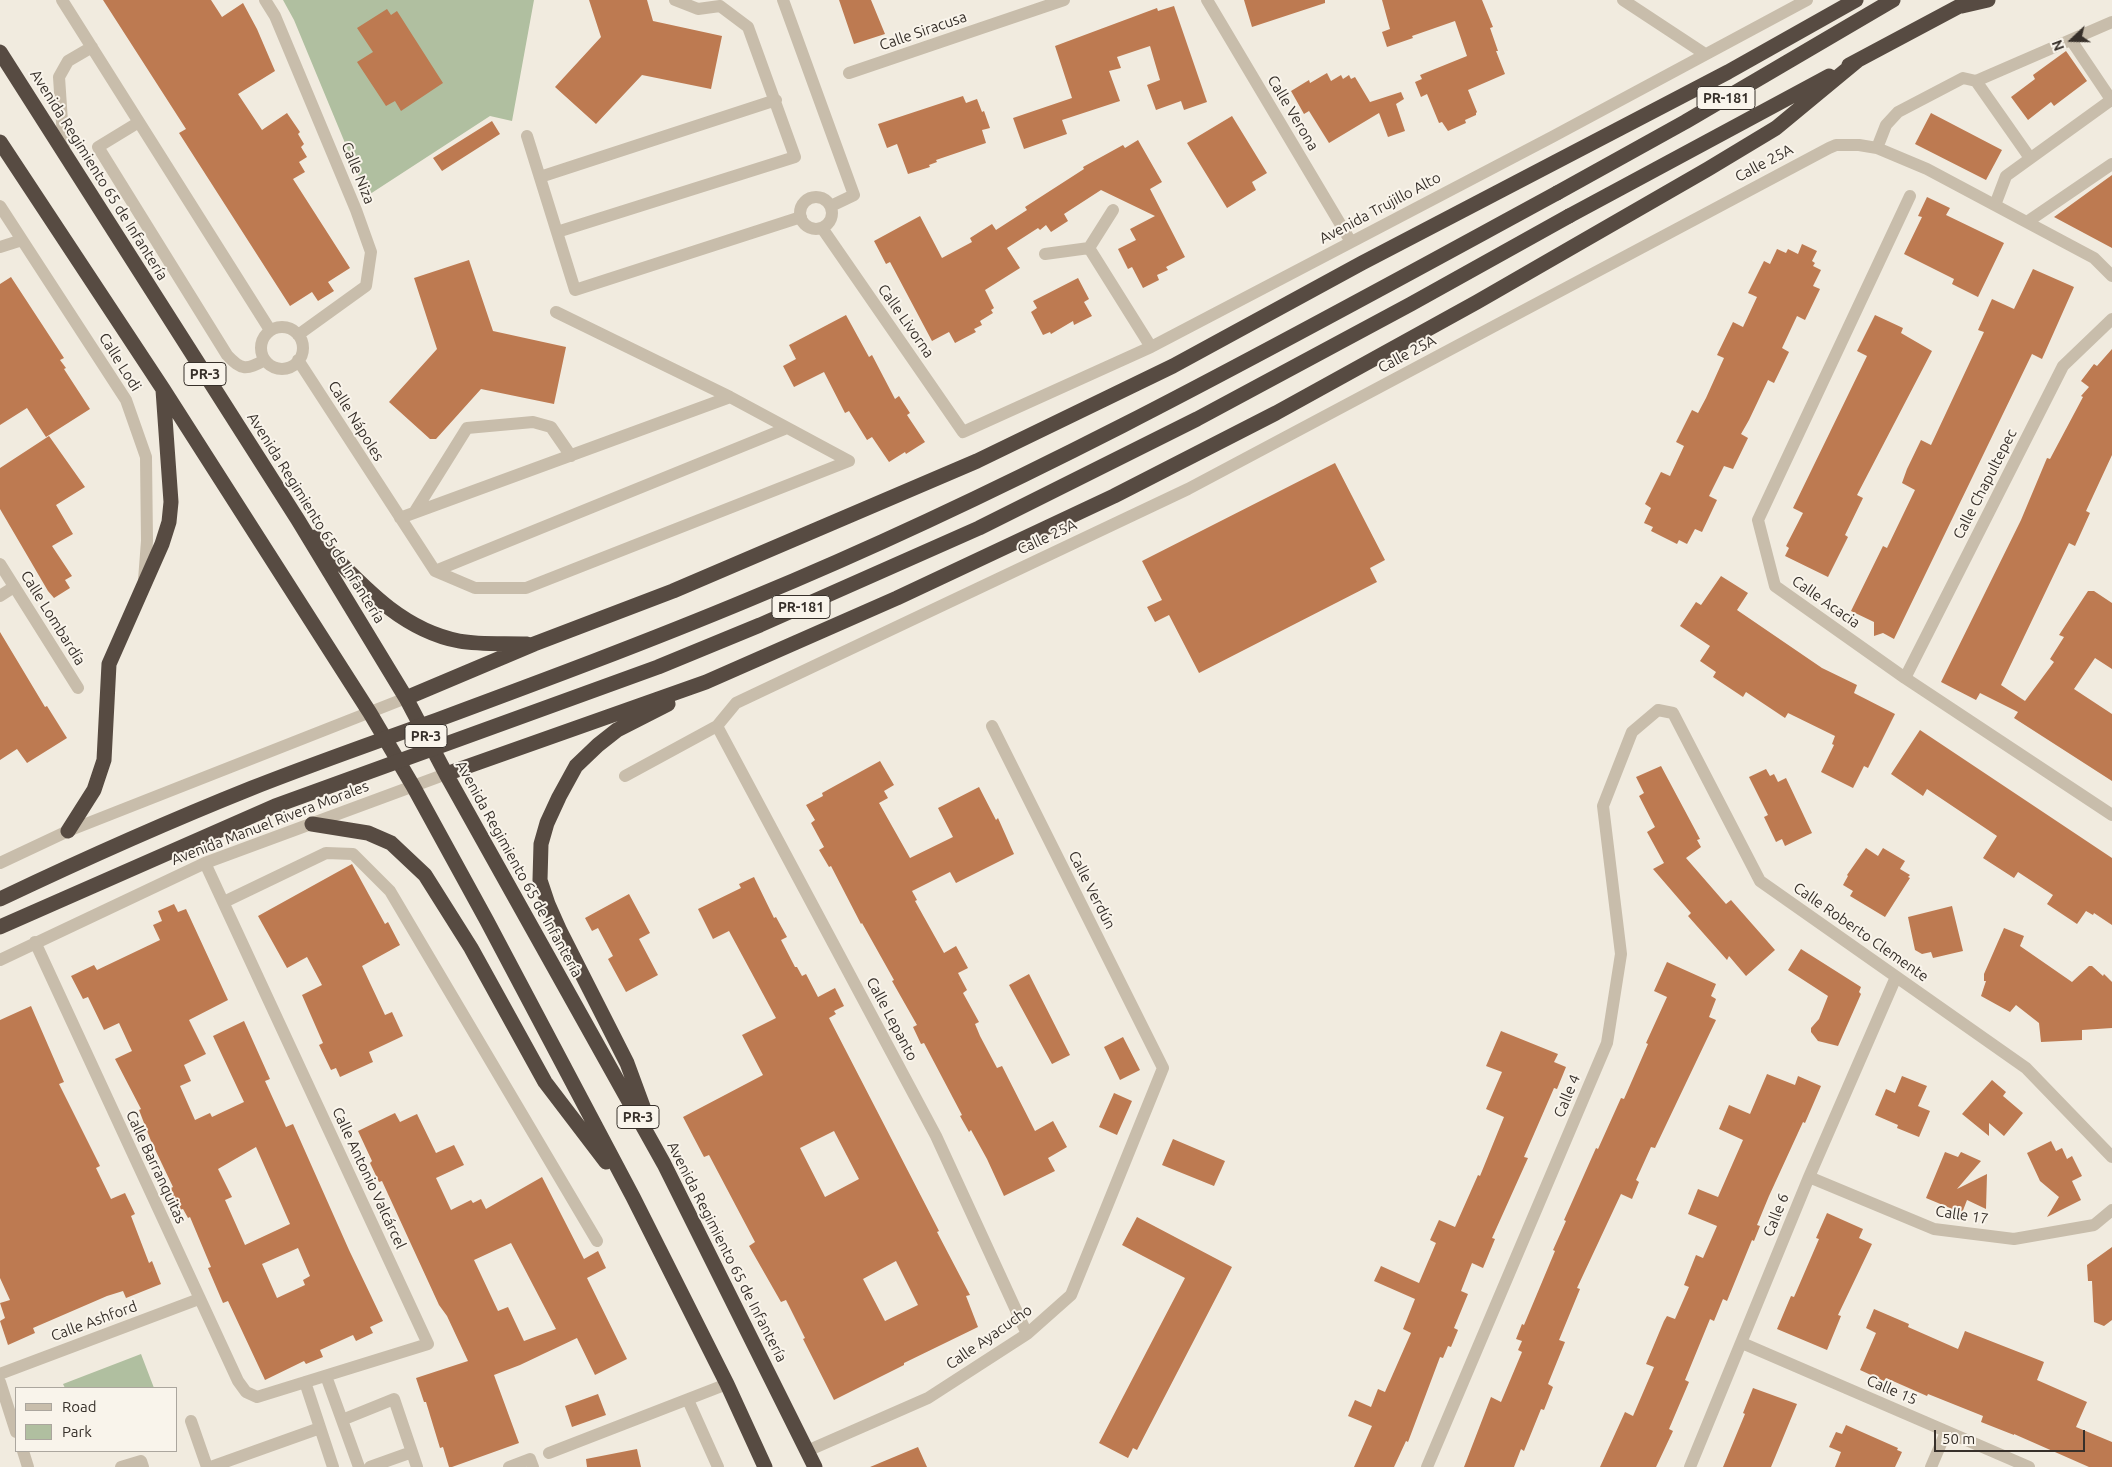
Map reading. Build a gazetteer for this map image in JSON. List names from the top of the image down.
{
  "streets": {
    "highway": ["PR-181", "Avenida Regimiento 65 de Infantería", "PR-3"],
    "street": [
      "Calle Siracusa",
      "Calle Verona",
      "Calle 25A",
      "Calle Niza",
      "Avenida Trujillo Alto",
      "Calle Livorna",
      "Calle Lodi",
      "Calle Nápoles",
      "Calle Chapultepec",
      "Calle Acacia",
      "Calle Lombardía",
      "Avenida Manuel Rivera Morales",
      "Calle Verdún",
      "Calle Roberto Clemente",
      "Calle Lepanto",
      "Calle 4",
      "Calle Barranquitas",
      "Calle Antonio Valcárcel",
      "Calle 6",
      "Calle 17",
      "Calle Ashford",
      "Calle Ayacucho",
      "Calle 15"
    ]
  },
  "crossings": [
    ["Calle Verona", "Avenida Trujillo Alto"],
    ["Calle 25A", "Calle Lepanto"],
    ["Calle Niza", "Calle Nápoles"],
    ["Avenida Regimiento 65 de Infantería", "Avenida Manuel Rivera Morales"],
    ["Avenida Regimiento 65 de Infantería", "Calle Ayacucho"],
    ["Avenida Trujillo Alto", "Calle Livorna"],
    ["PR-3", "Avenida Manuel Rivera Morales"],
    ["Calle Chapultepec", "Calle Acacia"],
    ["Avenida Manuel Rivera Morales", "Calle Barranquitas"],
    ["Avenida Manuel Rivera Morales", "Calle Antonio Valcárcel"],
    ["Calle Verdún", "Calle Ayacucho"],
    ["Calle Roberto Clemente", "Calle 4"],
    ["Calle Roberto Clemente", "Calle 6"],
    ["Calle Lepanto", "Calle Ayacucho"],
    ["Calle Barranquitas", "Calle Antonio Valcárcel"],
    ["Calle Barranquitas", "Calle Ashford"],
    ["Calle 6", "Calle 17"],
    ["Calle 6", "Calle 15"]
  ],
  "legend": ["Road", "Park"],
  "scale_bar": "50 m",
  "north": "left"
}
